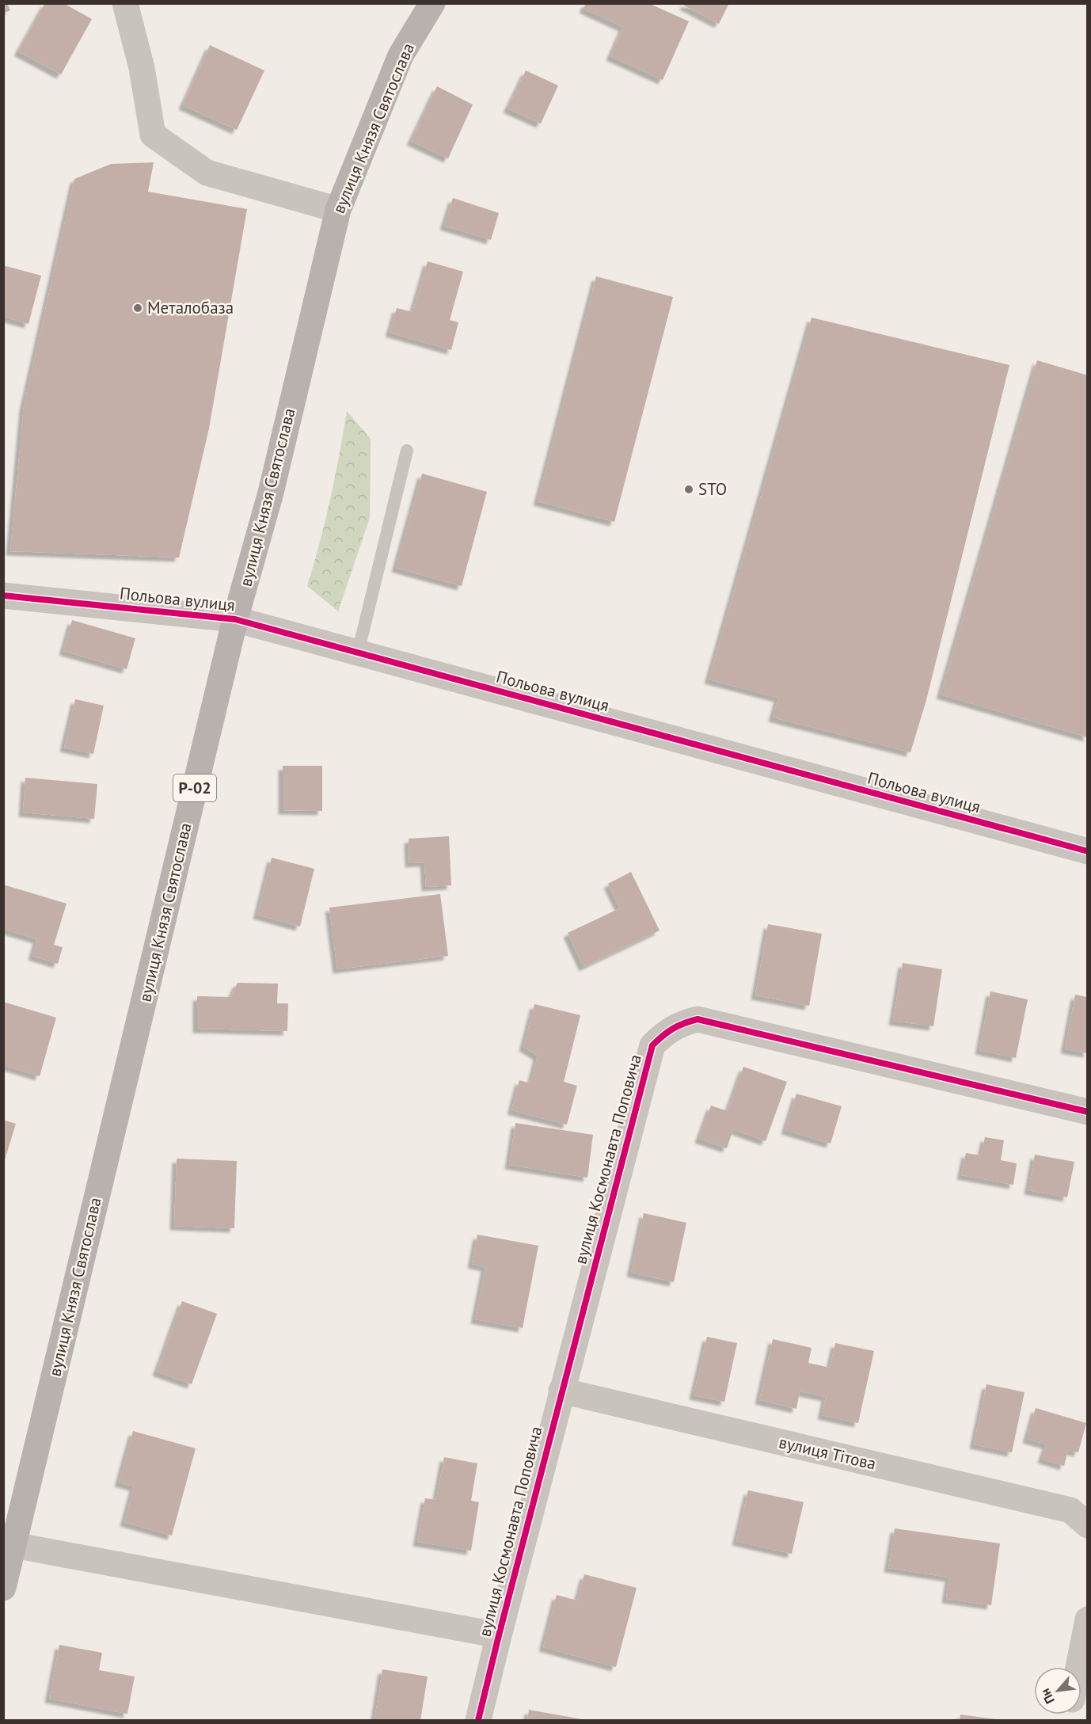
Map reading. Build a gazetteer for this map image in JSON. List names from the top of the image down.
{
  "streets": {
    "main road": ["вулиця Князя Святослава", "Р-02"],
    "street": ["Польова вулиця", "вулиця Космонавта Поповича", "вулиця Тітова"]
  },
  "crossings": [
    ["вулиця Князя Святослава", "Польова вулиця"],
    ["вулиця Космонавта Поповича", "вулиця Тітова"]
  ],
  "places": ["Металобаза", "STO"],
  "north": "bottom left"
}
